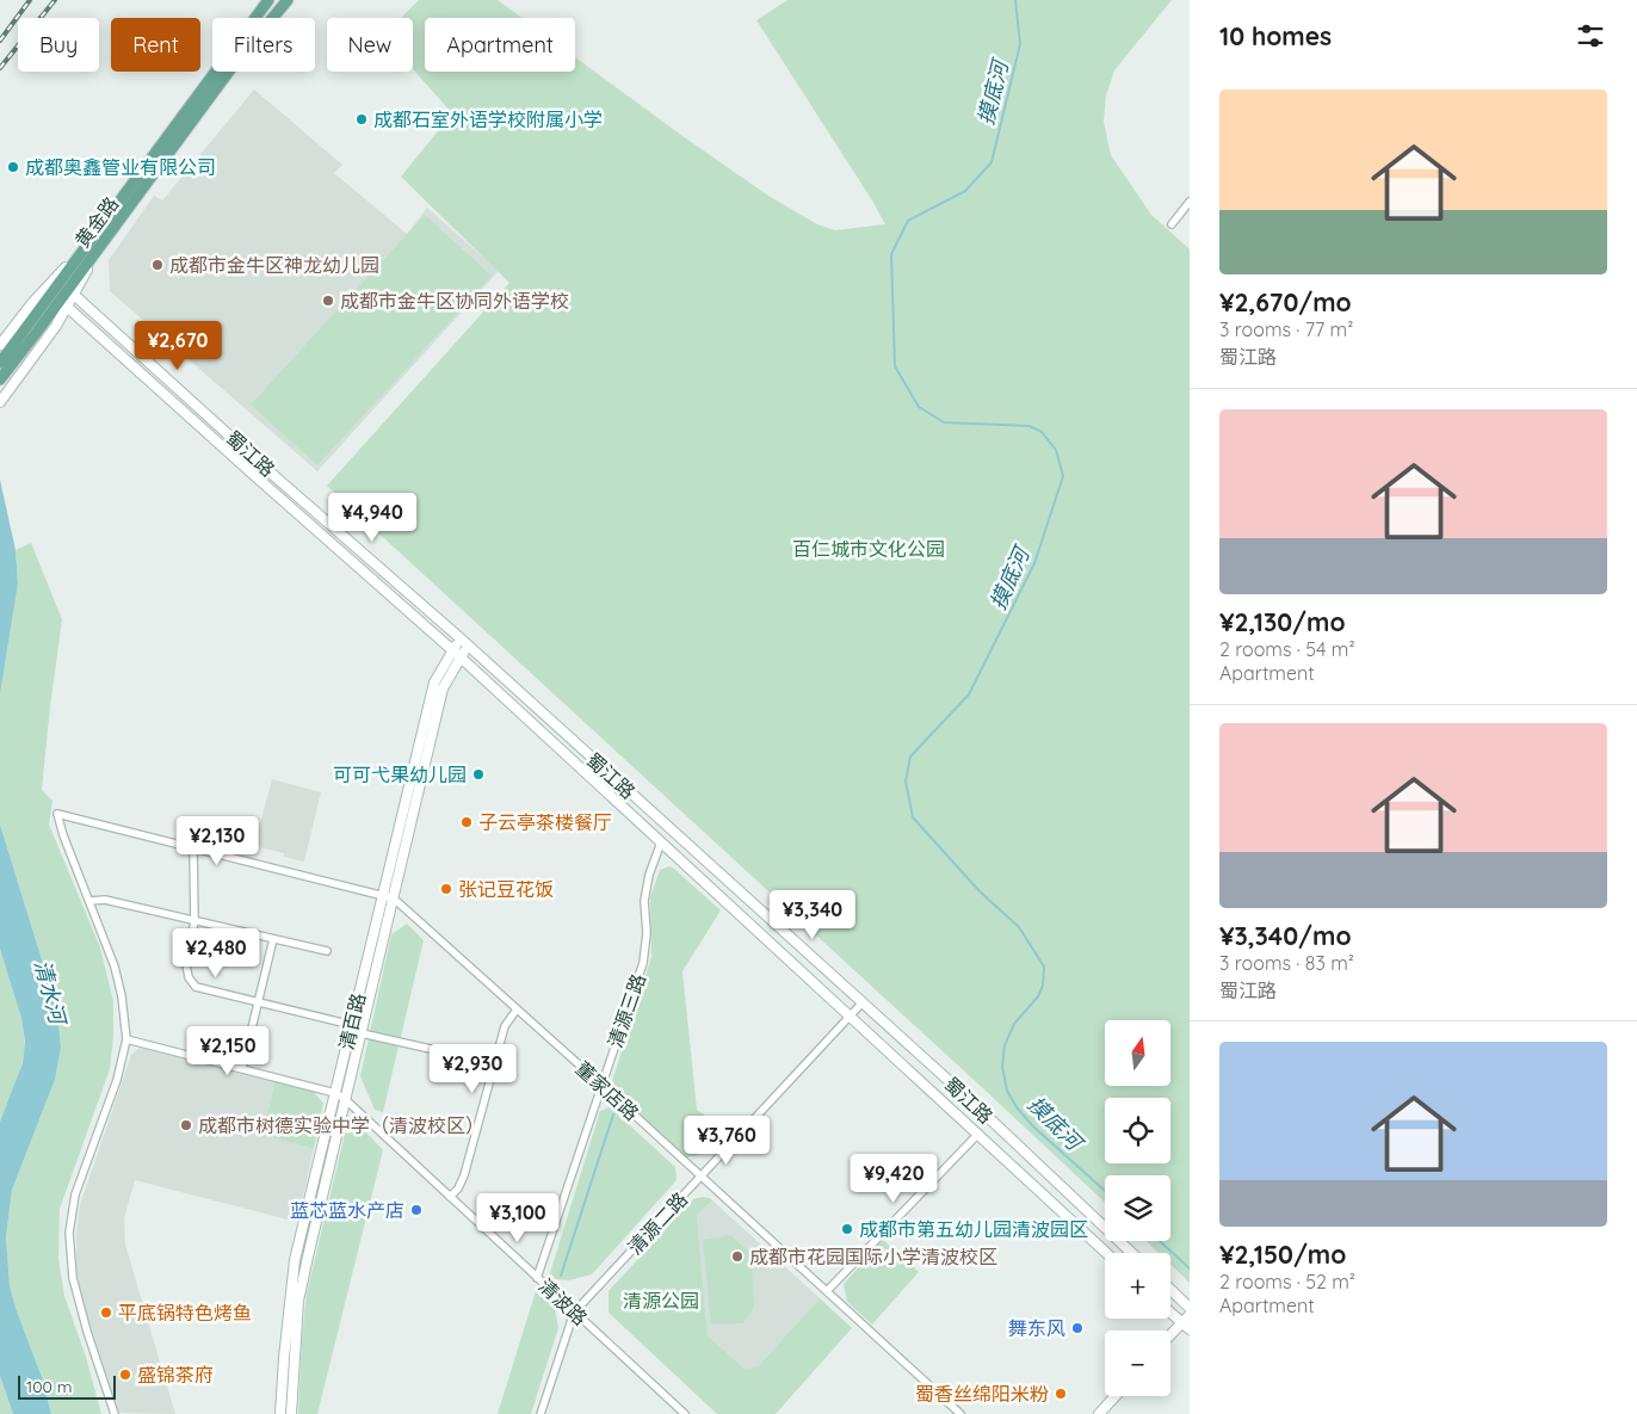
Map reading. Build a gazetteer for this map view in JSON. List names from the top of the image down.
{
  "streets": {
    "main road": ["黄金路"],
    "street": [
      "蜀江路",
      "清源三路",
      "清百路",
      "董家店路",
      "清源二路",
      "清波路"
    ]
  },
  "crossings": [
    ["蜀江路", "清源三路"],
    ["蜀江路", "清百路"],
    ["蜀江路", "清源二路"],
    ["清源三路", "董家店路"],
    ["清源三路", "清波路"],
    ["清百路", "董家店路"],
    ["清百路", "清波路"],
    ["董家店路", "清源二路"],
    ["清源二路", "清波路"]
  ],
  "water": ["摸底河", "清水河"],
  "parks": ["百仁城市文化公园", "清源公园"],
  "places": [
    "成都石室外语学校附属小学",
    "成都奥鑫管业有限公司",
    "成都市金牛区神龙幼儿园",
    "成都市金牛区协同外语学校",
    "可可弋果幼儿园",
    "子云亭茶楼餐厅",
    "张记豆花饭",
    "成都市树德实验中学（清波校区）",
    "蓝芯蓝水产店",
    "成都市第五幼儿园清波园区",
    "成都市花园国际小学清波校区",
    "平底锅特色烤鱼",
    "舞东风",
    "盛锦茶府",
    "蜀香丝绵阳米粉"
  ],
  "scale_bar": "100 m",
  "north": "top",
  "page": {
    "heading": "10 homes",
    "chip": [
      "Buy",
      "Rent",
      "Filters",
      "New",
      "Apartment"
    ],
    "list": [
      {
        "name": "¥2,670/mo",
        "note": "3 rooms · 77 m² · 蜀江路"
      },
      {
        "name": "¥2,130/mo",
        "note": "2 rooms · 54 m² · Apartment"
      },
      {
        "name": "¥3,340/mo",
        "note": "3 rooms · 83 m² · 蜀江路"
      },
      {
        "name": "¥2,150/mo",
        "note": "2 rooms · 52 m² · Apartment"
      }
    ],
    "price": [
      "¥2,670",
      "¥4,940",
      "¥2,130",
      "¥3,340",
      "¥2,480",
      "¥2,150",
      "¥2,930",
      "¥3,760",
      "¥9,420",
      "¥3,100"
    ],
    "map_buttons": ["+", "−"],
    "scale": "100 m"
  }
}
